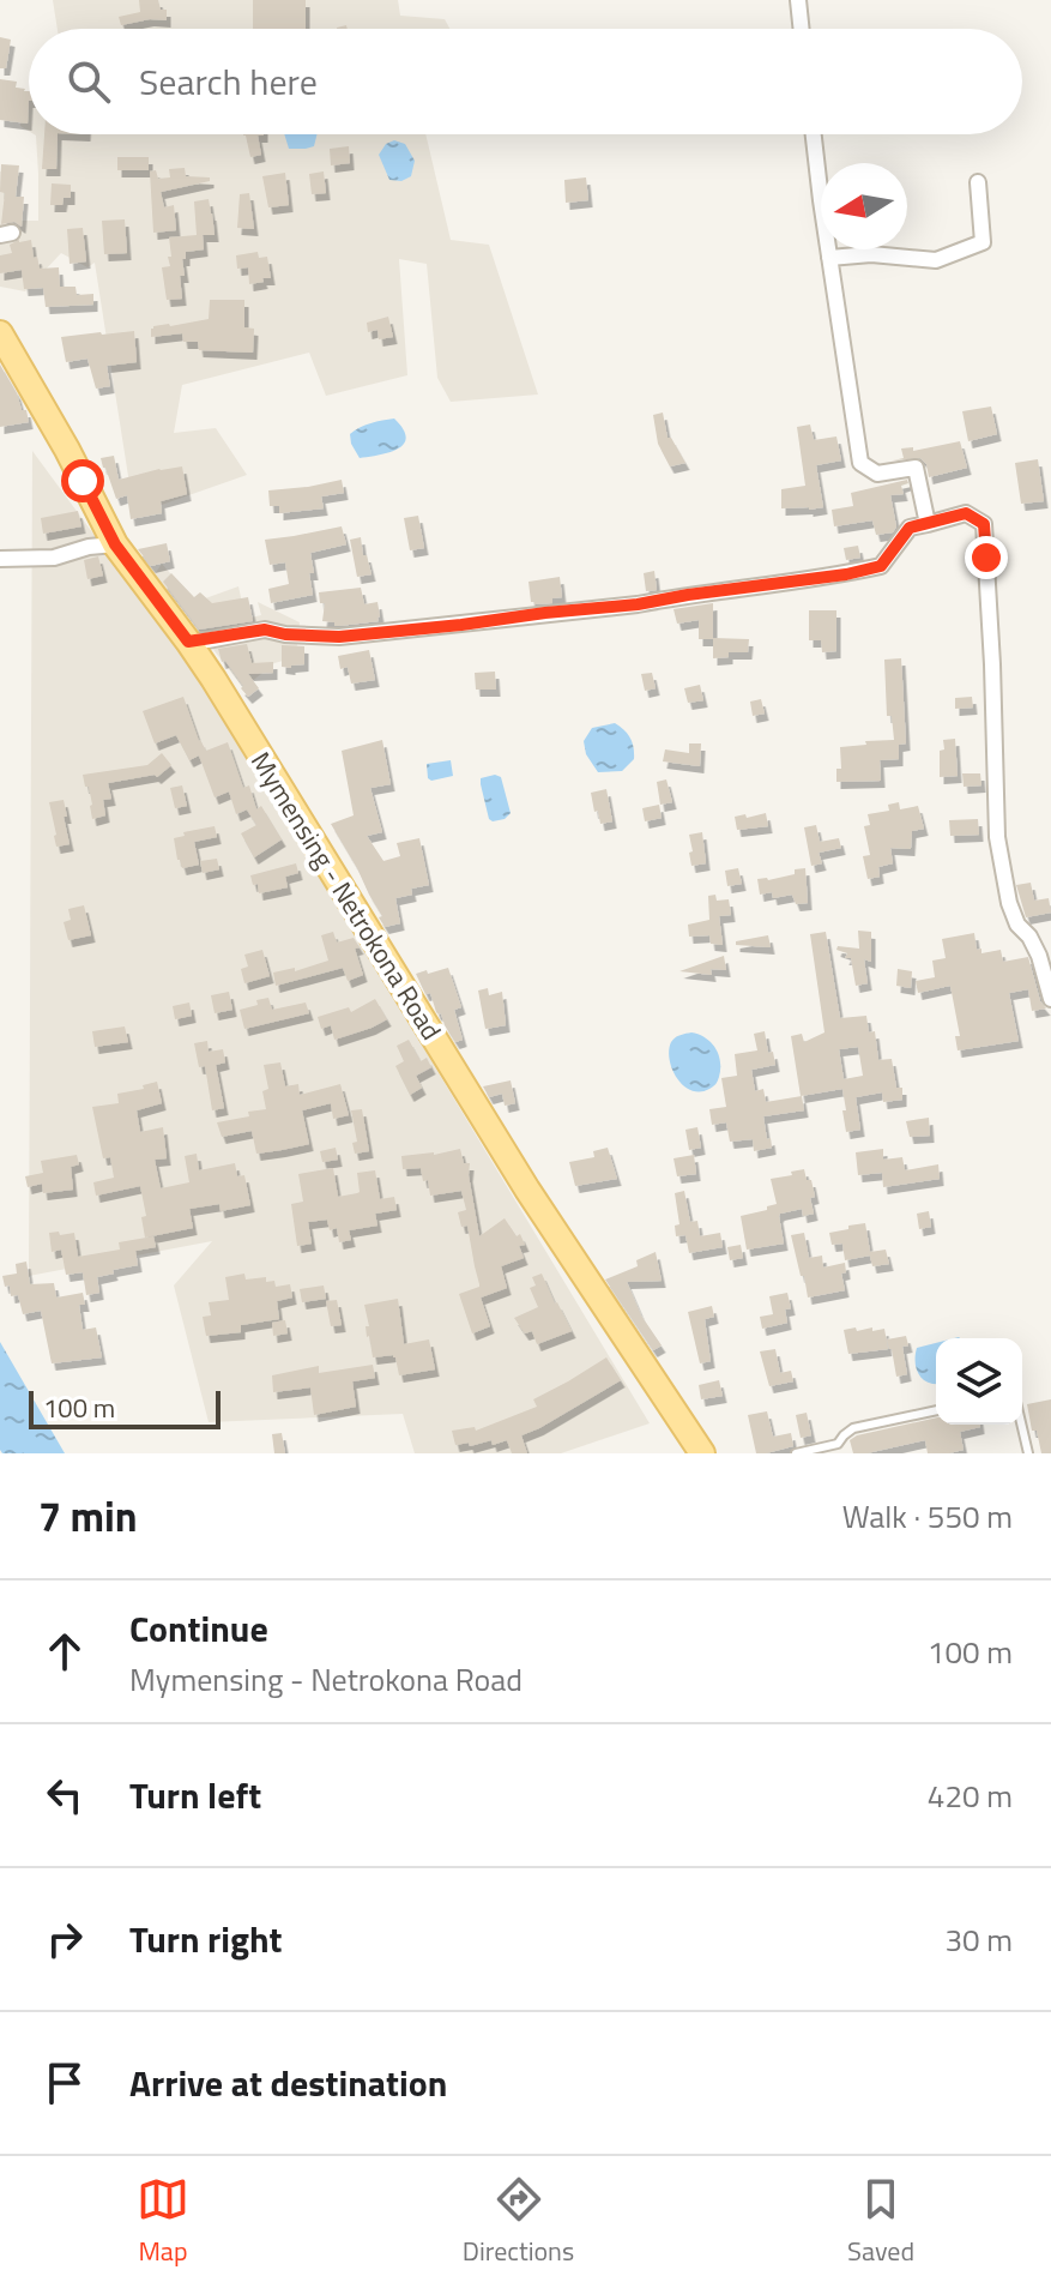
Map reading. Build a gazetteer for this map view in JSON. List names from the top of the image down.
{
  "streets": {
    "main road": ["Mymensing - Netrokona Road"]
  },
  "scale_bar": "100 m",
  "north": "left",
  "page": {
    "search": "Search here",
    "scale": "100 m",
    "heading": ["7 min", "Walk · 550 m"],
    "list": [
      ["Continue", "Mymensing - Netrokona Road", "100 m"],
      ["Turn left", "420 m"],
      ["Turn right", "30 m"],
      "Arrive at destination"
    ],
    "nav": ["Map", "Directions", "Saved"]
  }
}
